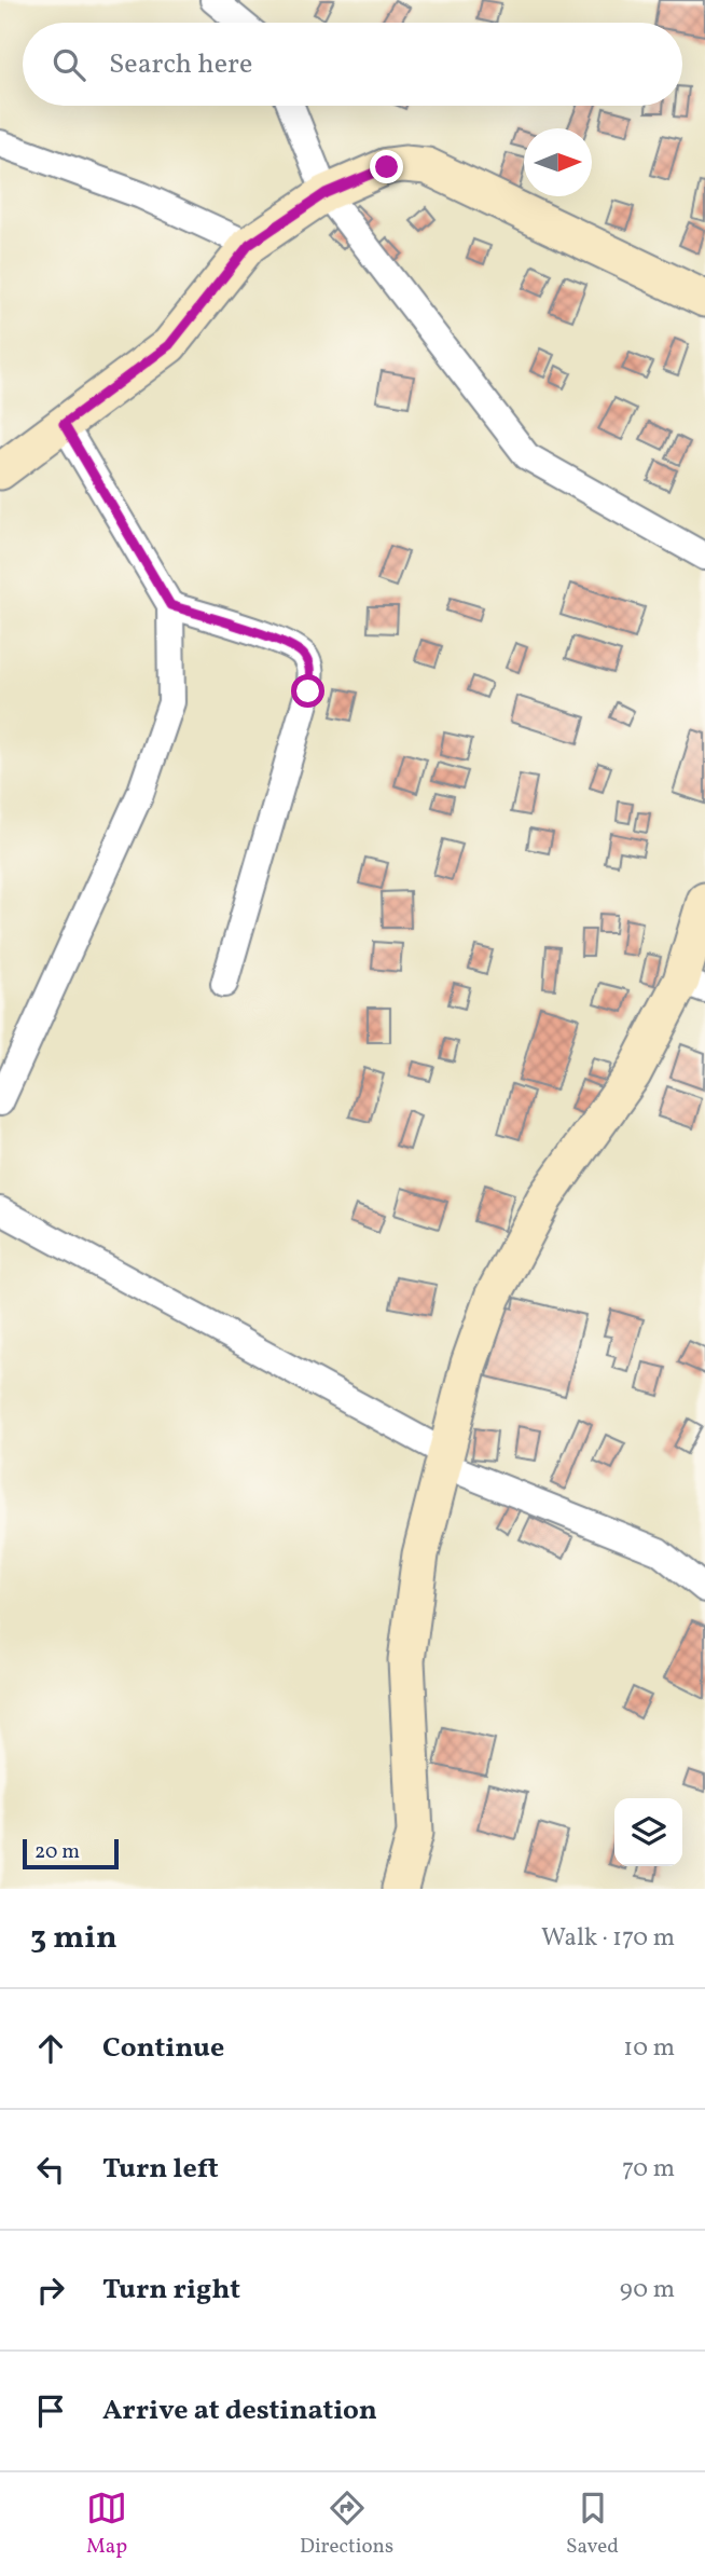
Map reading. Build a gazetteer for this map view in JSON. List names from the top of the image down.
{
  "scale_bar": "20 m",
  "north": "right",
  "page": {
    "search": "Search here",
    "scale": "20 m",
    "heading": ["3 min", "Walk · 170 m"],
    "list": [
      ["Continue", "10 m"],
      ["Turn left", "70 m"],
      ["Turn right", "90 m"],
      "Arrive at destination"
    ],
    "nav": ["Map", "Directions", "Saved"]
  }
}
